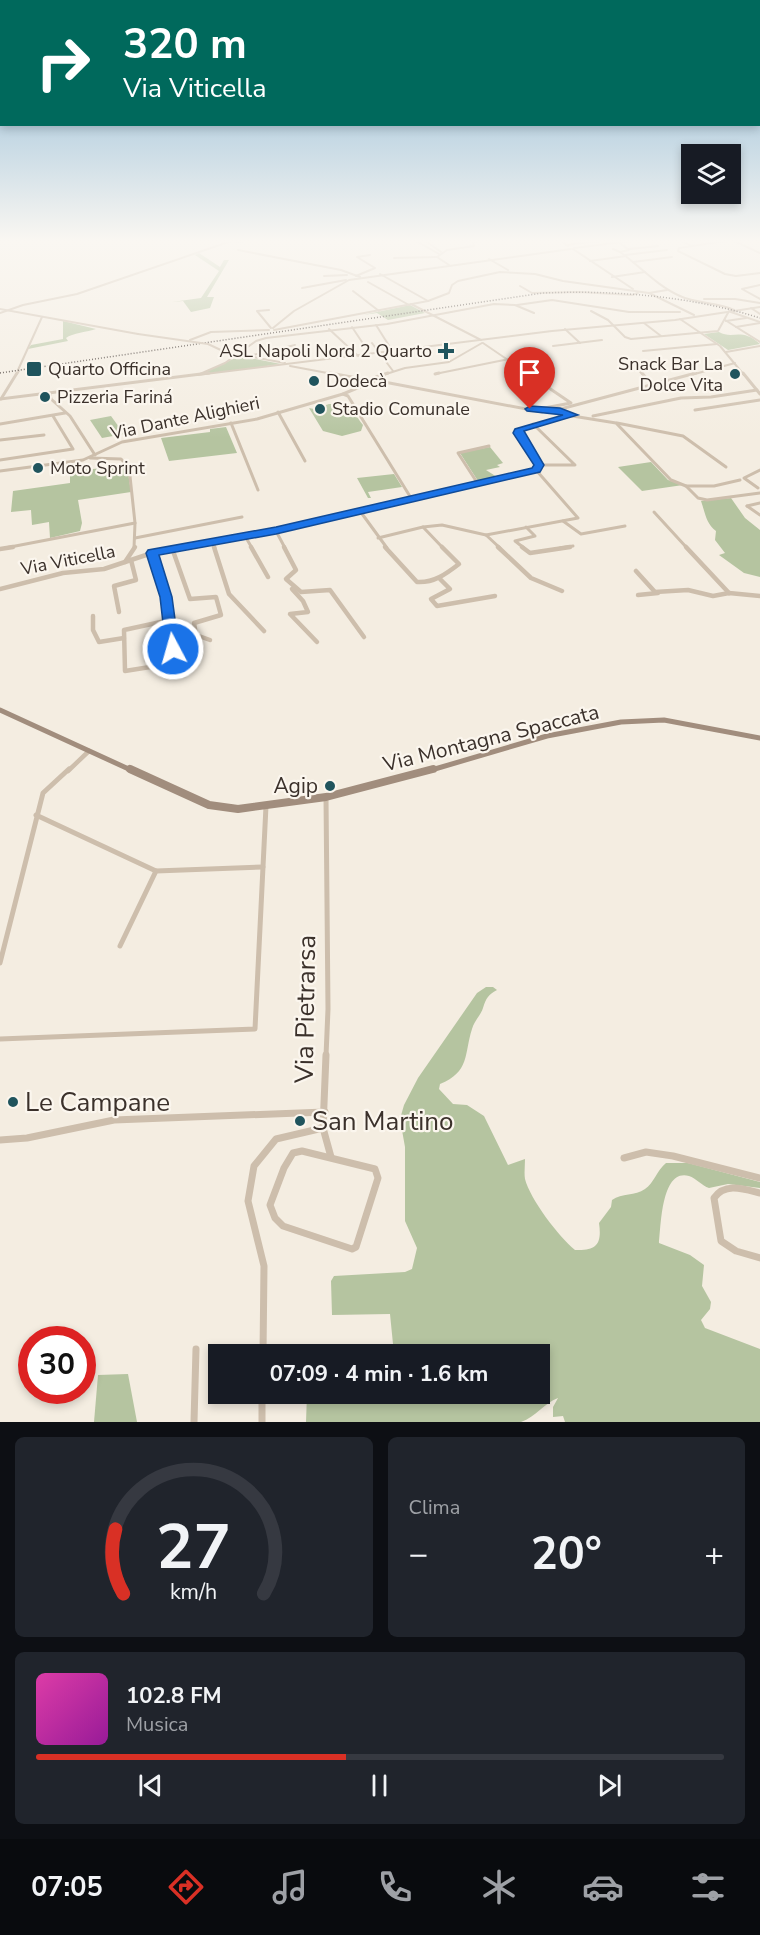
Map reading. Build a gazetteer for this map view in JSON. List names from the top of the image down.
{
  "streets": {
    "main road": ["Via Montagna Spaccata"],
    "street": ["Via Dante Alighieri", "Via Viticella", "Via Pietrarsa"]
  },
  "crossings": [
    ["Via Montagna Spaccata", "Via Pietrarsa"]
  ],
  "places": {
    "health": ["ASL Napoli Nord 2 Quarto"],
    "transit": ["Quarto Officina"],
    "other": [
      "Snack Bar La Dolce Vita",
      "Dodecà",
      "Pizzeria Fariná",
      "Stadio Comunale",
      "Moto Sprint",
      "Agip",
      "Le Campane",
      "San Martino"
    ]
  },
  "page": {
    "turn": ["320 m", "Via Viticella"],
    "limit": "30",
    "trip": "07:09 · 4 min · 1.6 km",
    "tile": "Clima",
    "heat": ["−", "20°", "+"],
    "song": ["102.8 FM", "Musica"],
    "tabs": "07:05",
    "gauge": ["27", "km/h"]
  }
}
